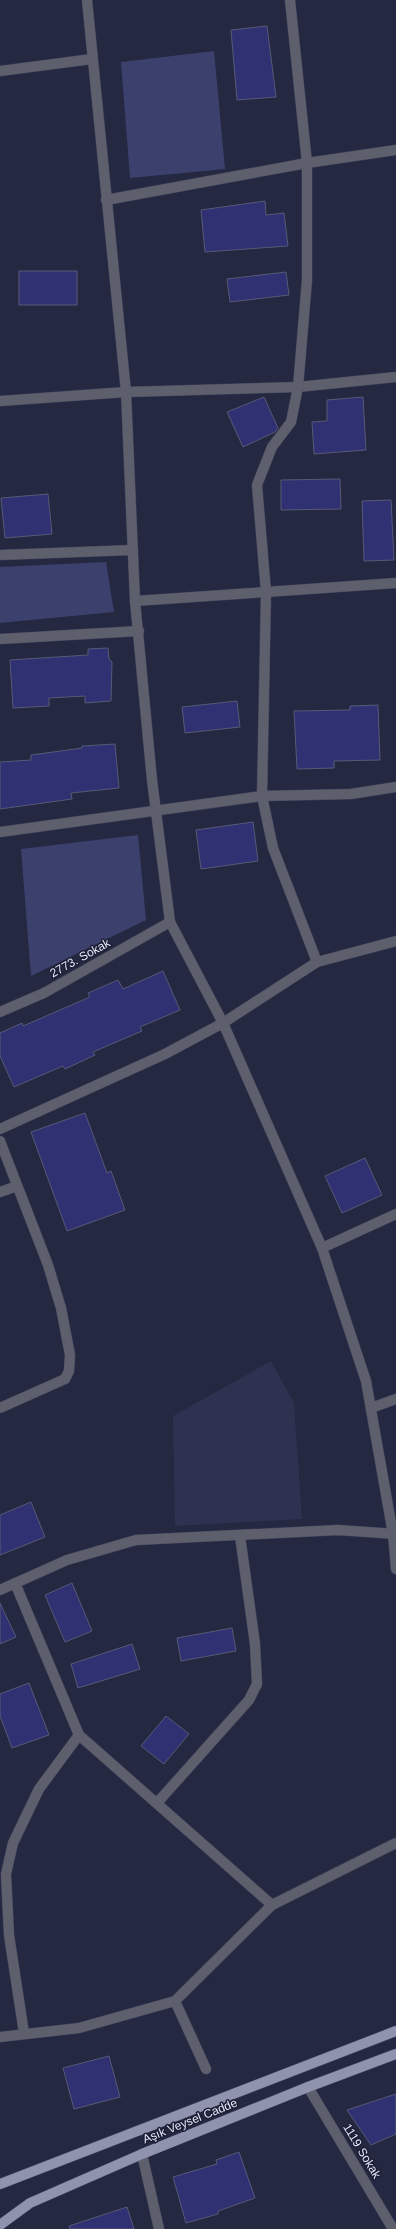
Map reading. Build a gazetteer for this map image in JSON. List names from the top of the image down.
{
  "streets": {
    "main road": ["Aşık Veysel Cadde"],
    "street": ["2773. Sokak", "1119 Sokak"]
  },
  "crossings": [
    ["Aşık Veysel Cadde", "1119 Sokak"]
  ]
}
